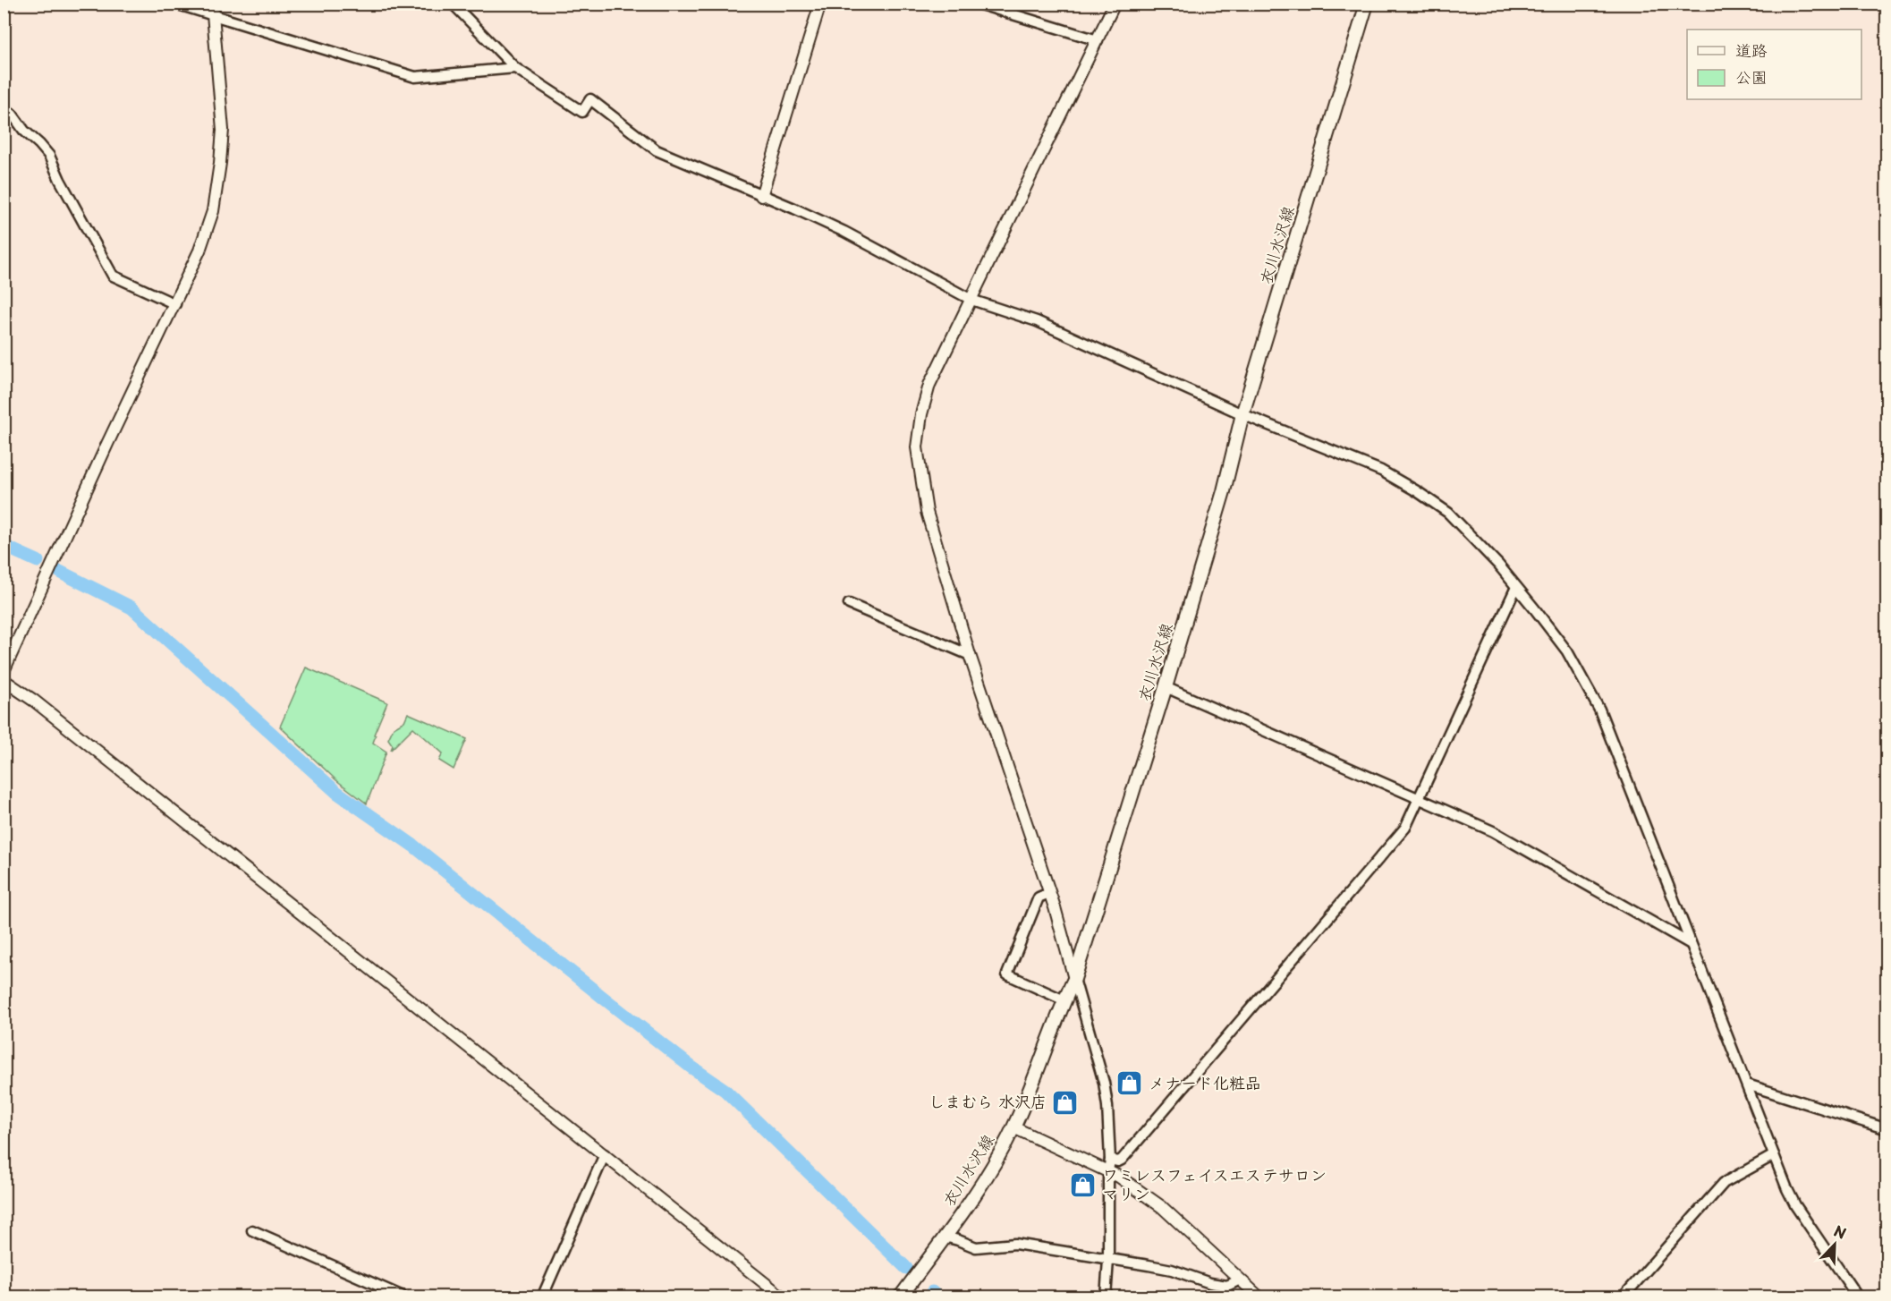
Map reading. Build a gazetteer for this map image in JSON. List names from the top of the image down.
{
  "streets": {
    "main road": ["衣川水沢線"]
  },
  "places": {
    "shop": ["メナード化粧品", "しまむら 水沢店", "ワミレスフェイスエステサロン マリン"]
  },
  "legend": ["道路", "公園"],
  "north": "top right"
}
